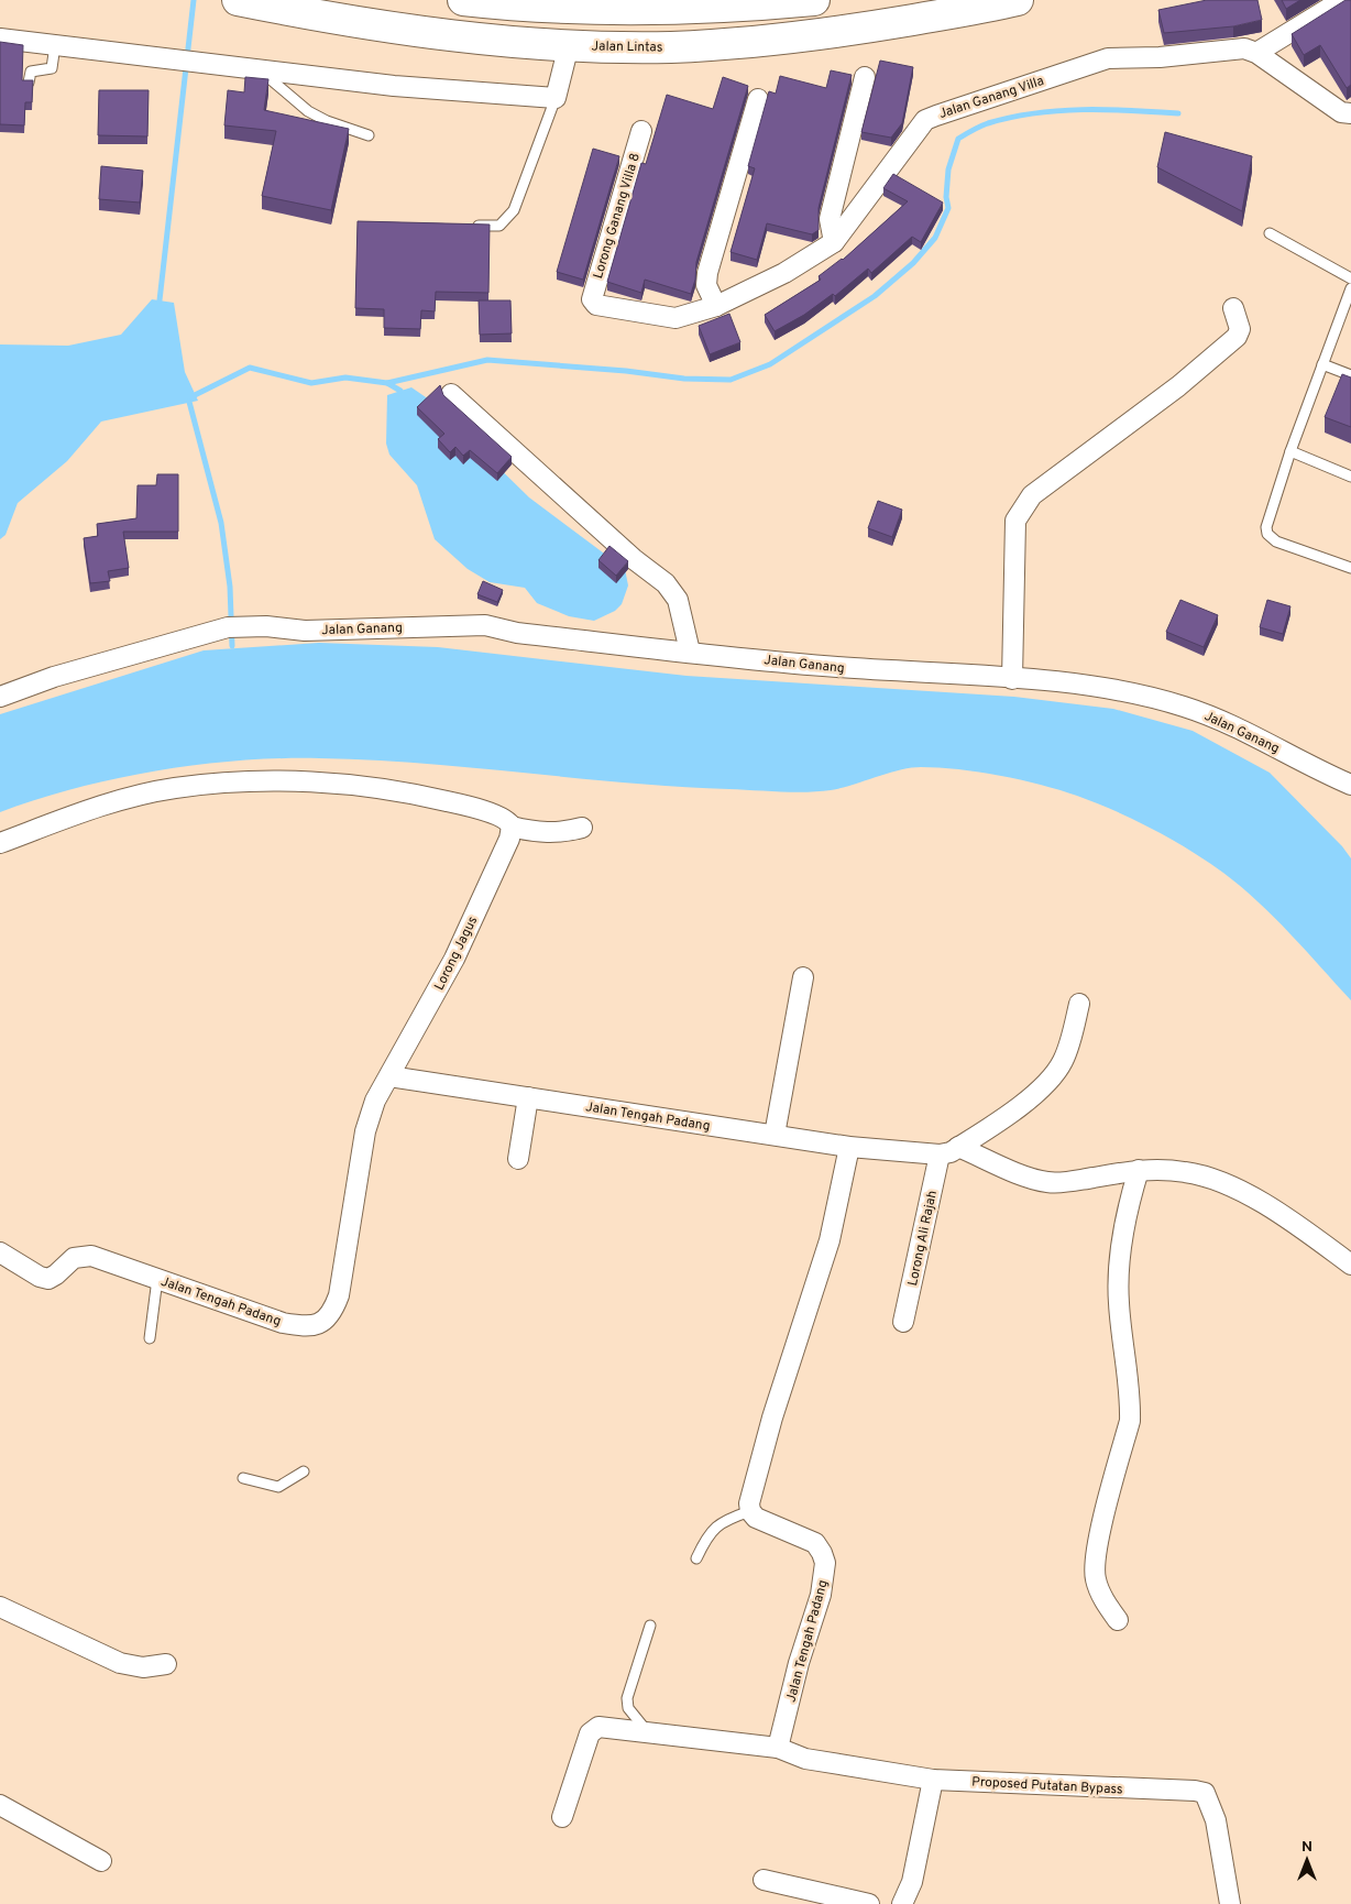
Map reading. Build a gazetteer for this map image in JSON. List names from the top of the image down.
{
  "streets": {
    "highway": ["Jalan Lintas"],
    "street": [
      "Jalan Ganang Villa",
      "Lorong Ganang Villa 8",
      "Jalan Ganang",
      "Lorong Jagus",
      "Jalan Tengah Padang",
      "Lorong Ali Rajah",
      "Proposed Putatan Bypass"
    ]
  },
  "crossings": [
    ["Jalan Ganang Villa", "Lorong Ganang Villa 8"],
    ["Lorong Jagus", "Jalan Tengah Padang"],
    ["Jalan Tengah Padang", "Lorong Ali Rajah"],
    ["Jalan Tengah Padang", "Proposed Putatan Bypass"]
  ],
  "north": "top"
}
